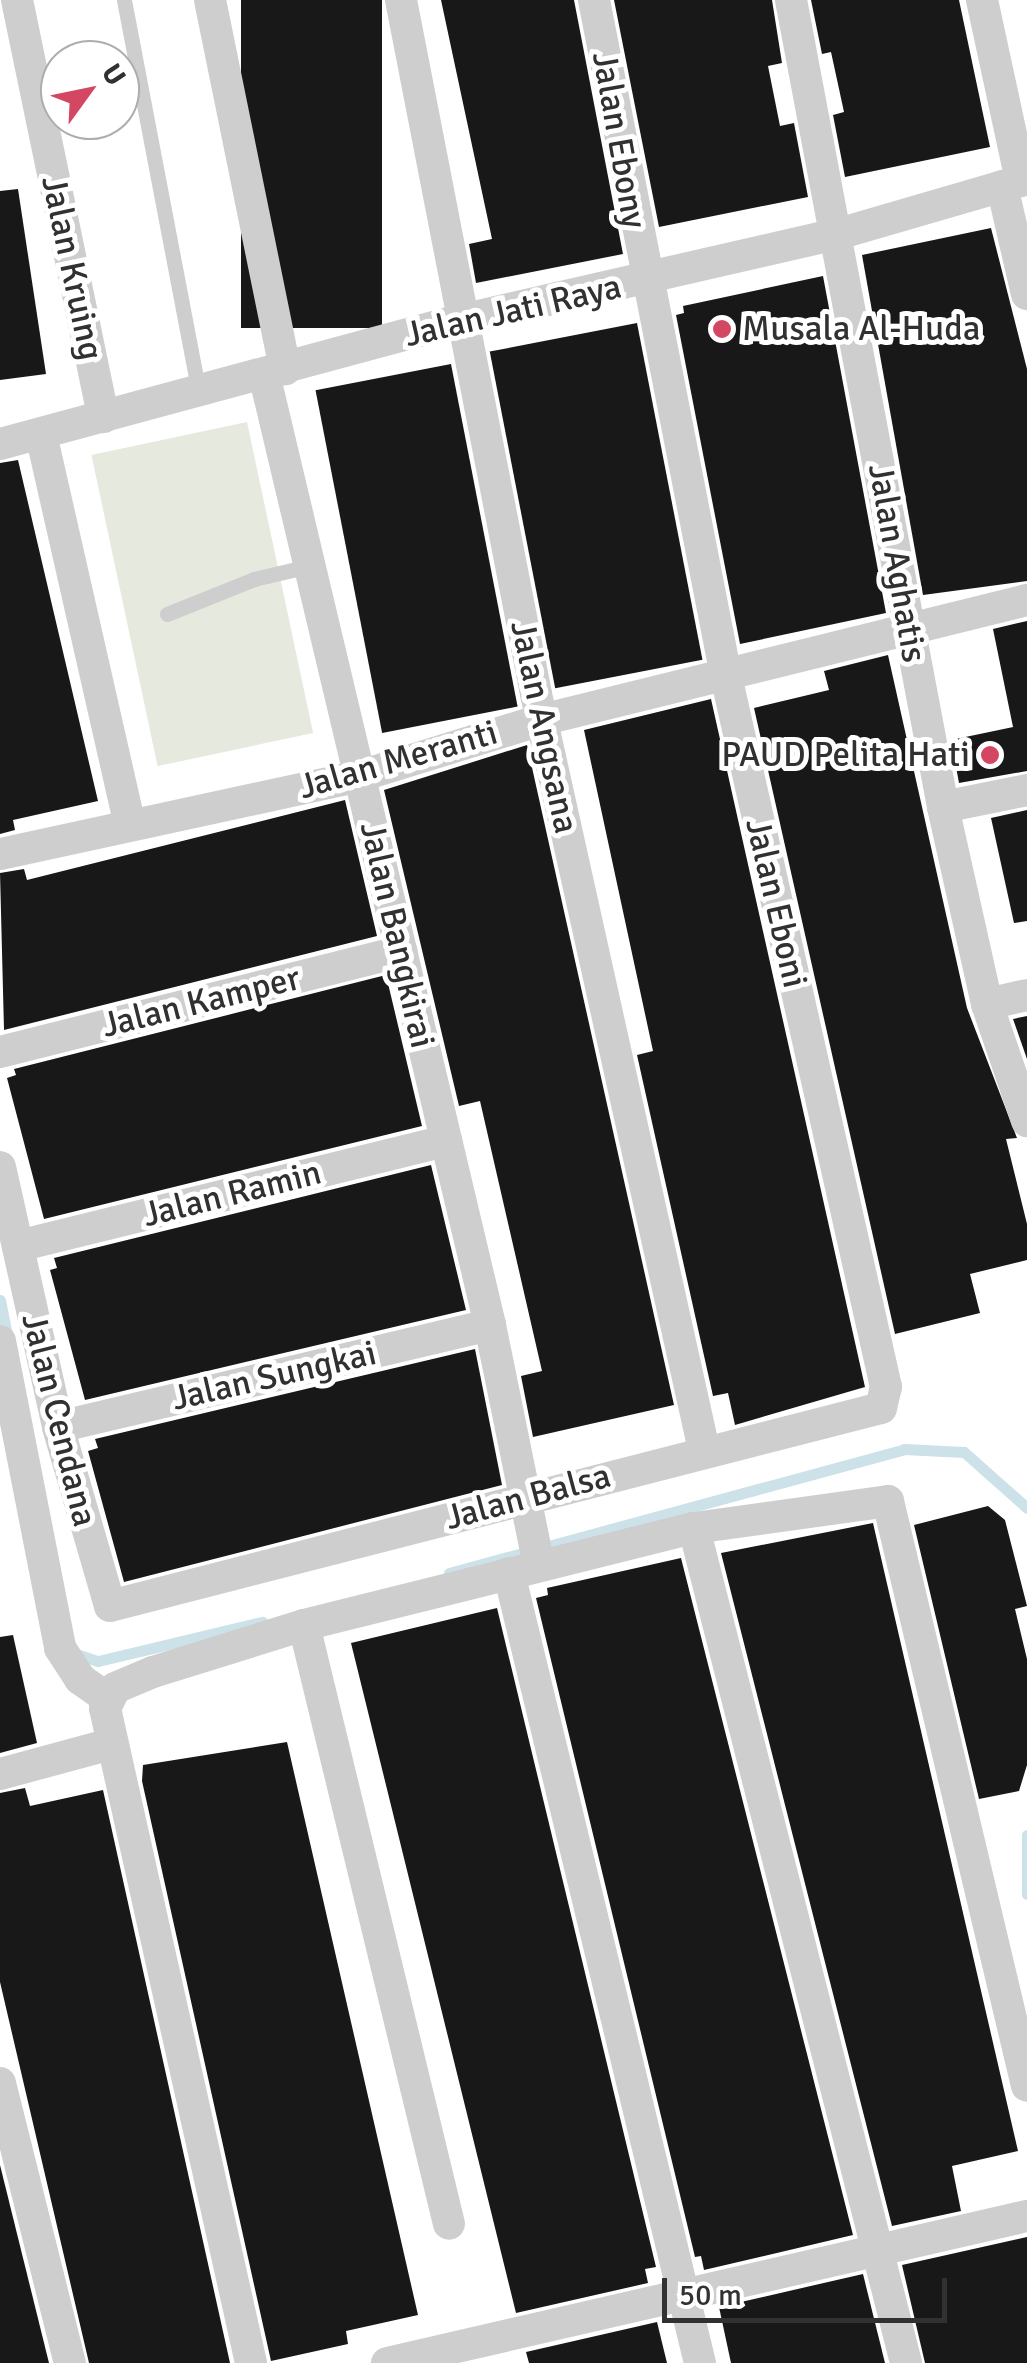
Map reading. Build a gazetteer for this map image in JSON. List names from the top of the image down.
{
  "streets": {
    "street": [
      "Jalan Ebony",
      "Jalan Kruing",
      "Jalan Jati Raya",
      "Jalan Aghatis",
      "Jalan Angsana",
      "Jalan Meranti",
      "Jalan Eboni",
      "Jalan Bangkirai",
      "Jalan Kamper",
      "Jalan Ramin",
      "Jalan Sungkai",
      "Jalan Cendana",
      "Jalan Balsa"
    ]
  },
  "crossings": [
    ["Jalan Ebony", "Jalan Jati Raya"],
    ["Jalan Ebony", "Jalan Eboni"],
    ["Jalan Kruing", "Jalan Jati Raya"],
    ["Jalan Jati Raya", "Jalan Aghatis"],
    ["Jalan Jati Raya", "Jalan Angsana"],
    ["Jalan Jati Raya", "Jalan Eboni"],
    ["Jalan Jati Raya", "Jalan Bangkirai"],
    ["Jalan Aghatis", "Jalan Meranti"],
    ["Jalan Angsana", "Jalan Meranti"],
    ["Jalan Angsana", "Jalan Balsa"],
    ["Jalan Meranti", "Jalan Eboni"],
    ["Jalan Meranti", "Jalan Bangkirai"],
    ["Jalan Eboni", "Jalan Balsa"],
    ["Jalan Bangkirai", "Jalan Kamper"],
    ["Jalan Bangkirai", "Jalan Ramin"],
    ["Jalan Bangkirai", "Jalan Sungkai"],
    ["Jalan Bangkirai", "Jalan Balsa"],
    ["Jalan Ramin", "Jalan Cendana"],
    ["Jalan Sungkai", "Jalan Cendana"],
    ["Jalan Cendana", "Jalan Balsa"]
  ],
  "places": ["Musala Al-Huda", "PAUD Pelita Hati"],
  "scale_bar": "50 m",
  "north": "top right"
}
